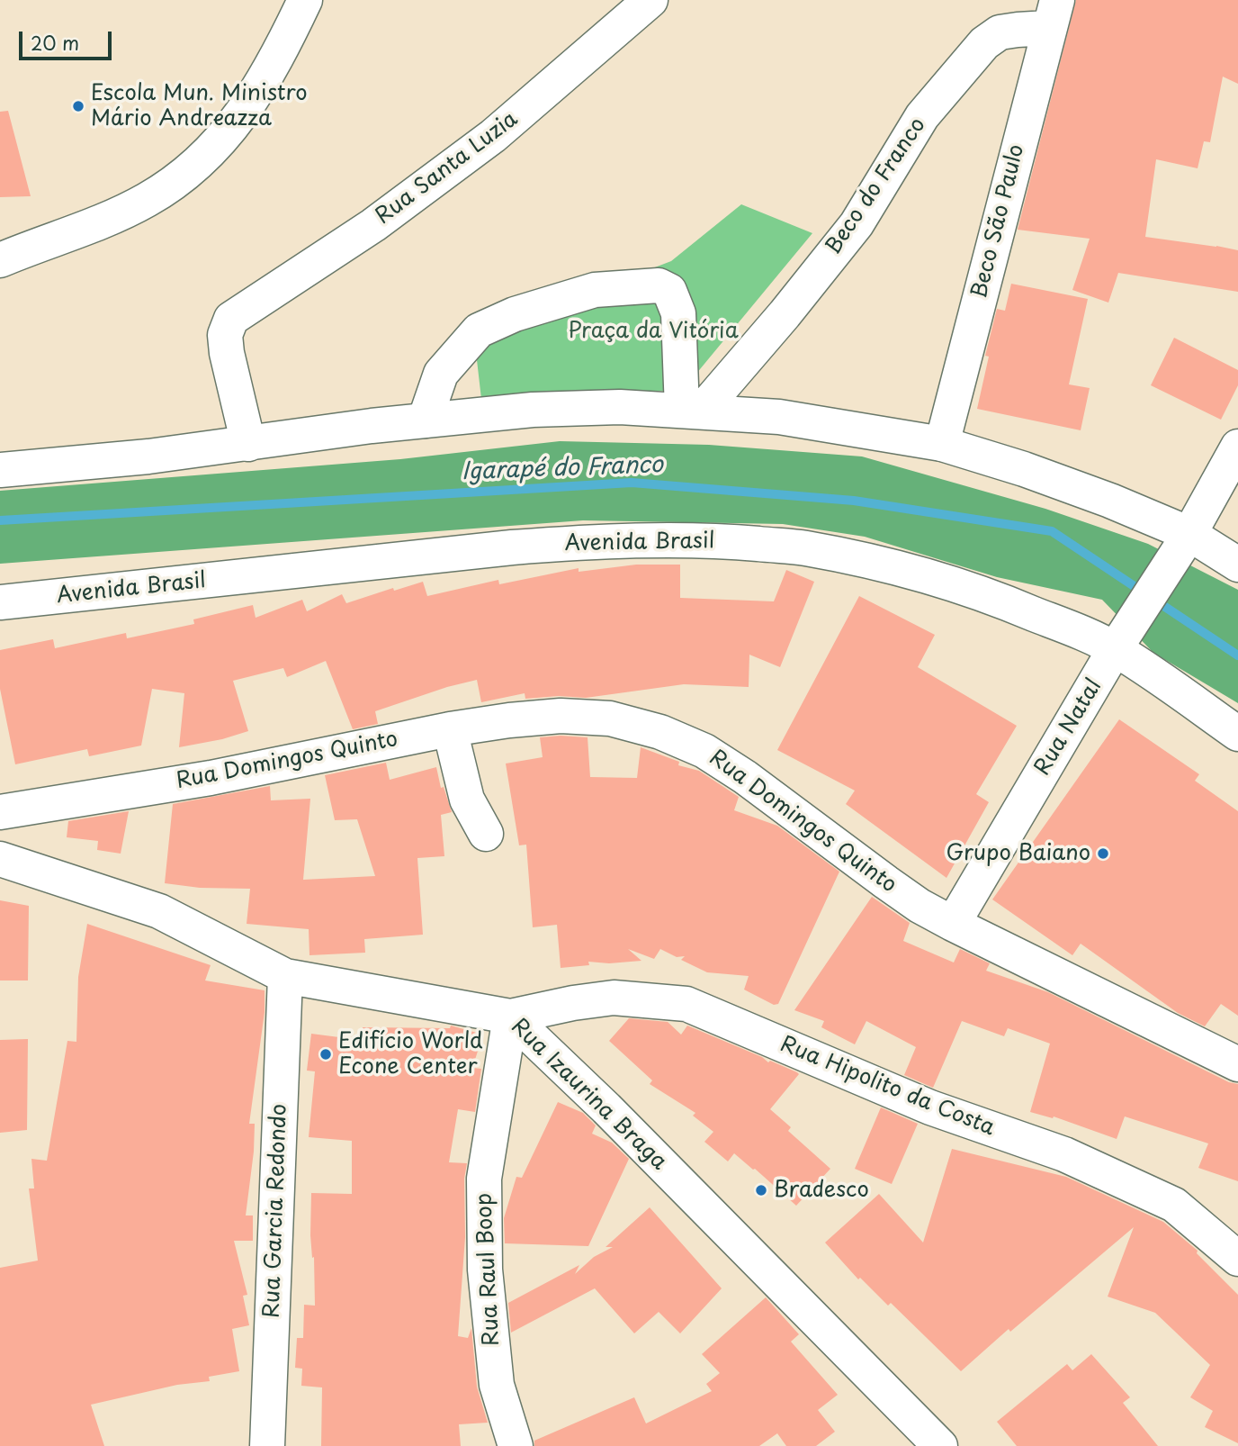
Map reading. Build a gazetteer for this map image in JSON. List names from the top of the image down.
{
  "streets": {
    "main road": [
      "Rua Santa Luzia",
      "Beco do Franco",
      "Beco São Paulo",
      "Avenida Brasil",
      "Rua Natal",
      "Rua Domingos Quinto",
      "Rua Hipolito da Costa",
      "Rua Izaurina Braga",
      "Rua Garcia Redondo",
      "Rua Raul Boop"
    ]
  },
  "crossings": [
    ["Beco do Franco", "Beco São Paulo"],
    ["Avenida Brasil", "Rua Natal"],
    ["Rua Natal", "Rua Domingos Quinto"],
    ["Rua Hipolito da Costa", "Rua Izaurina Braga"],
    ["Rua Hipolito da Costa", "Rua Raul Boop"],
    ["Rua Izaurina Braga", "Rua Garcia Redondo"],
    ["Rua Izaurina Braga", "Rua Raul Boop"]
  ],
  "water": ["Igarapé do Franco"],
  "parks": ["Praça da Vitória"],
  "places": [
    "Escola Mun. Ministro Mário Andreazza",
    "Grupo Baiano",
    "Edifício World Econe Center",
    "Bradesco"
  ],
  "scale_bar": "20 m"
}
